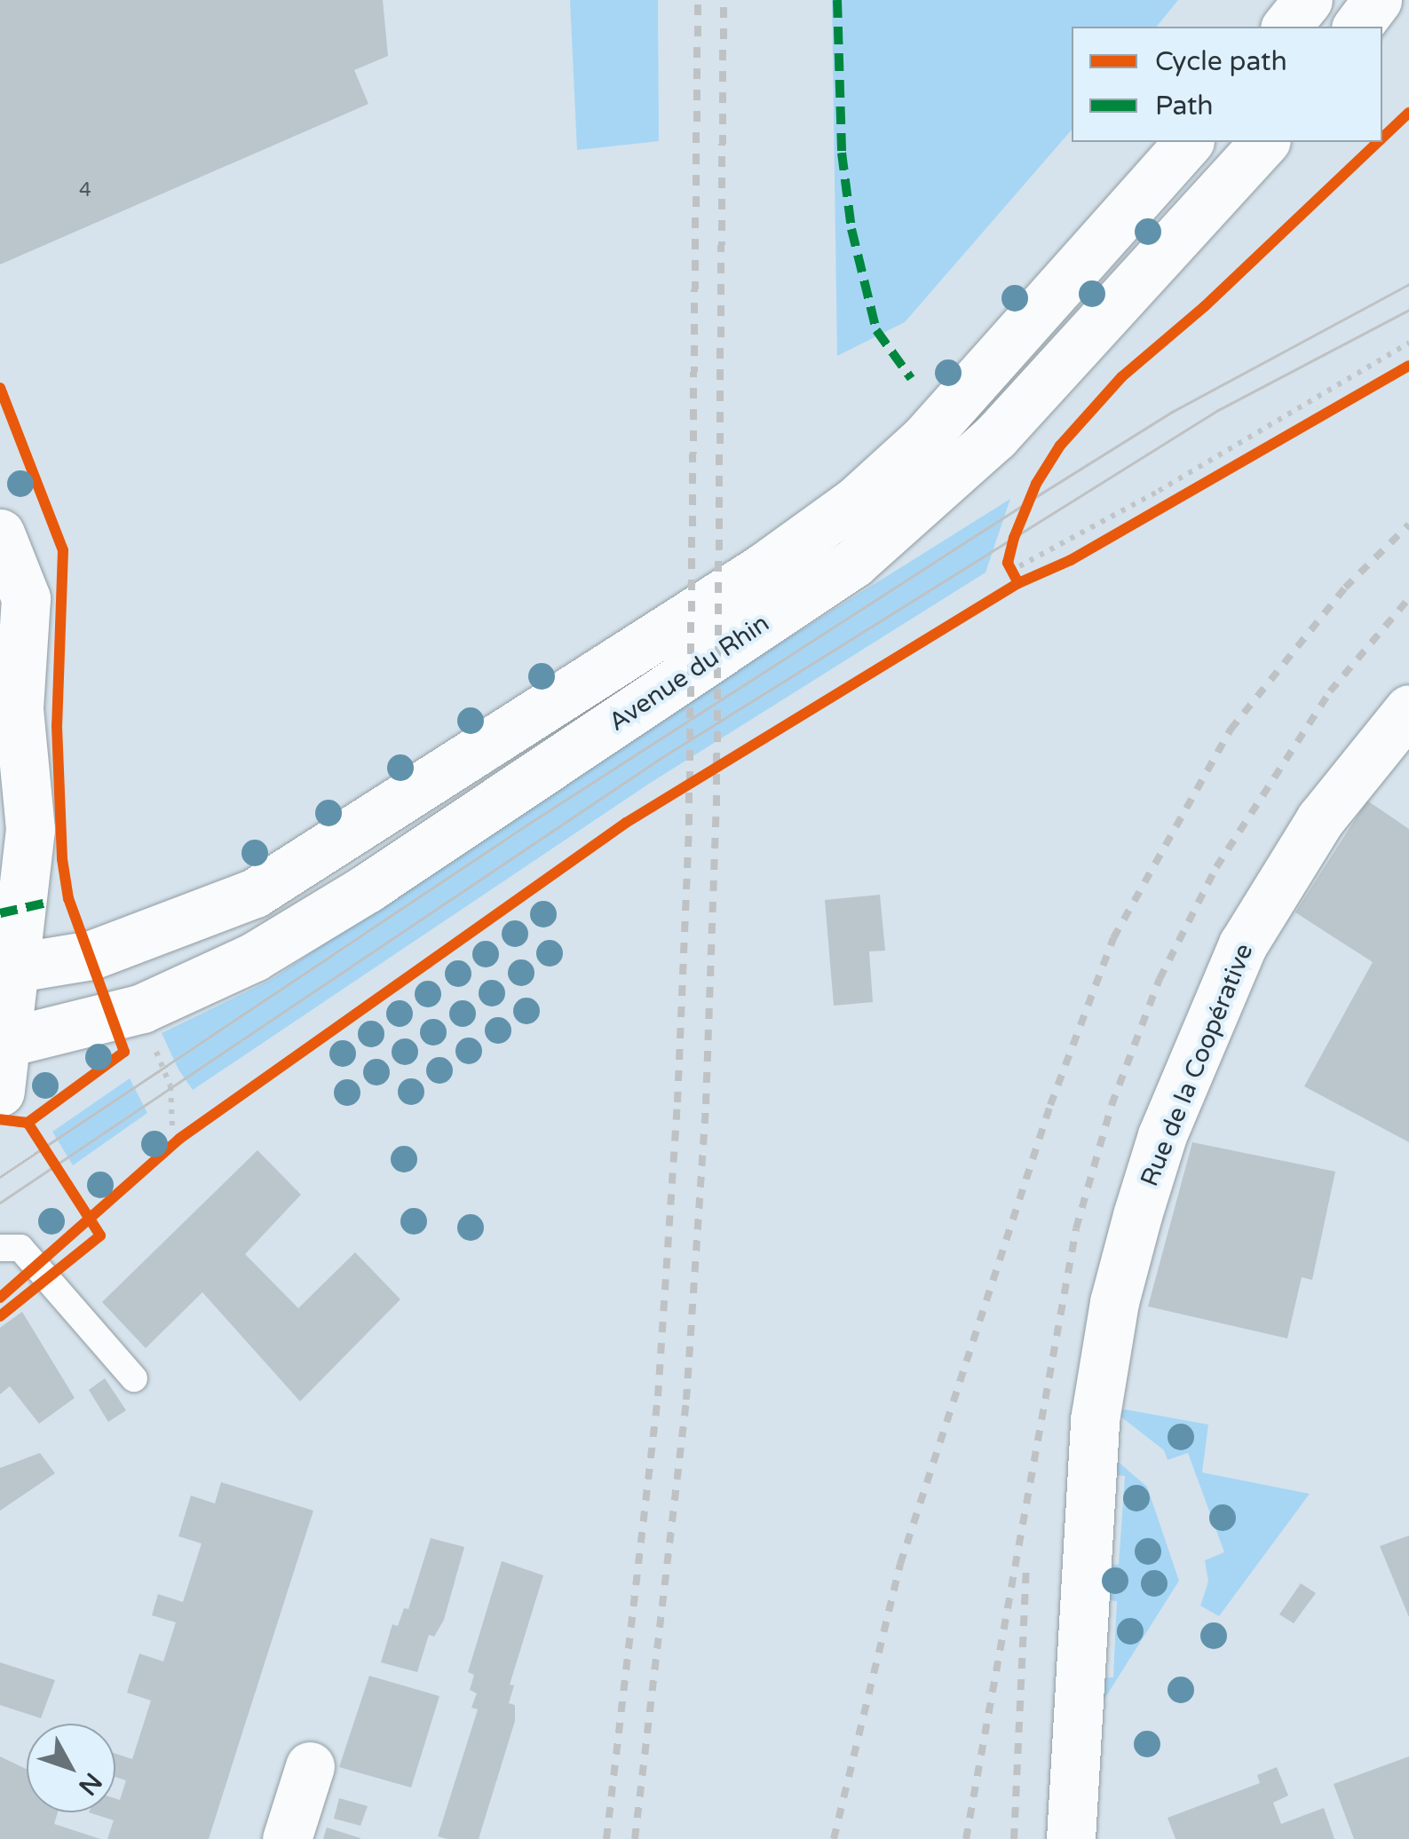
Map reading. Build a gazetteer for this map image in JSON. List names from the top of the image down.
{
  "streets": {
    "main road": ["Avenue du Rhin", "Rue de la Coopérative"]
  },
  "house_numbers": ["4"],
  "legend": ["Cycle path", "Path"],
  "north": "bottom right"
}
